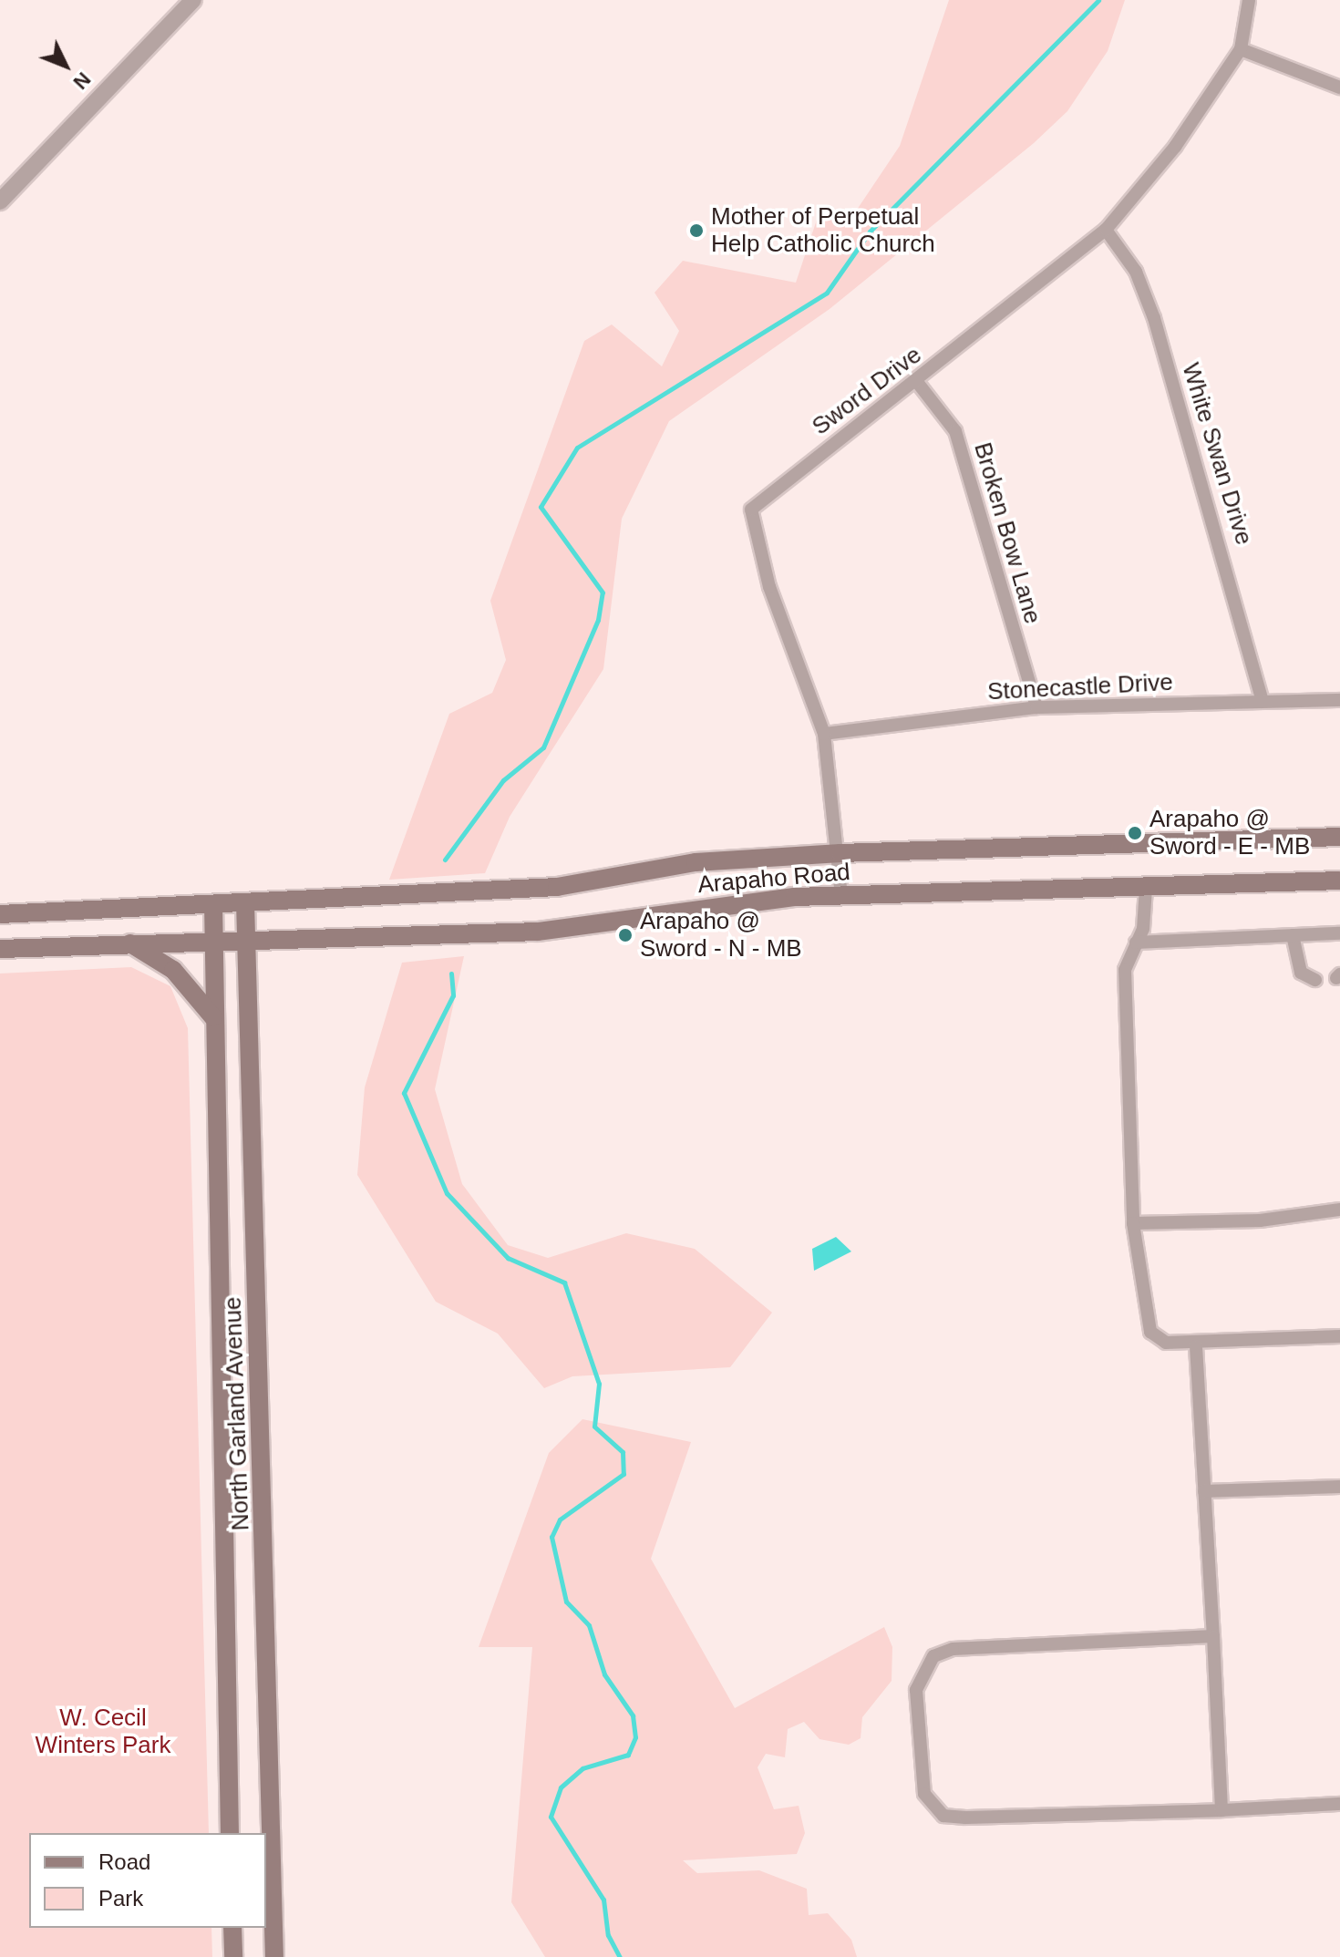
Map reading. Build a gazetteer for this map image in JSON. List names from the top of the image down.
{
  "streets": {
    "main road": ["Arapaho Road", "North Garland Avenue"],
    "street": [
      "Sword Drive",
      "White Swan Drive",
      "Broken Bow Lane",
      "Stonecastle Drive"
    ]
  },
  "crossings": [
    ["Sword Drive", "White Swan Drive"],
    ["Sword Drive", "Broken Bow Lane"],
    ["Sword Drive", "Stonecastle Drive"],
    ["Sword Drive", "Arapaho Road"],
    ["White Swan Drive", "Stonecastle Drive"],
    ["Broken Bow Lane", "Stonecastle Drive"],
    ["Arapaho Road", "North Garland Avenue"]
  ],
  "parks": ["W. Cecil Winters Park"],
  "places": ["Mother of Perpetual Help Catholic Church", "Arapaho @ Sword - E - MB", "Arapaho @ Sword - N - MB"],
  "legend": ["Road", "Park"],
  "north": "bottom right"
}
